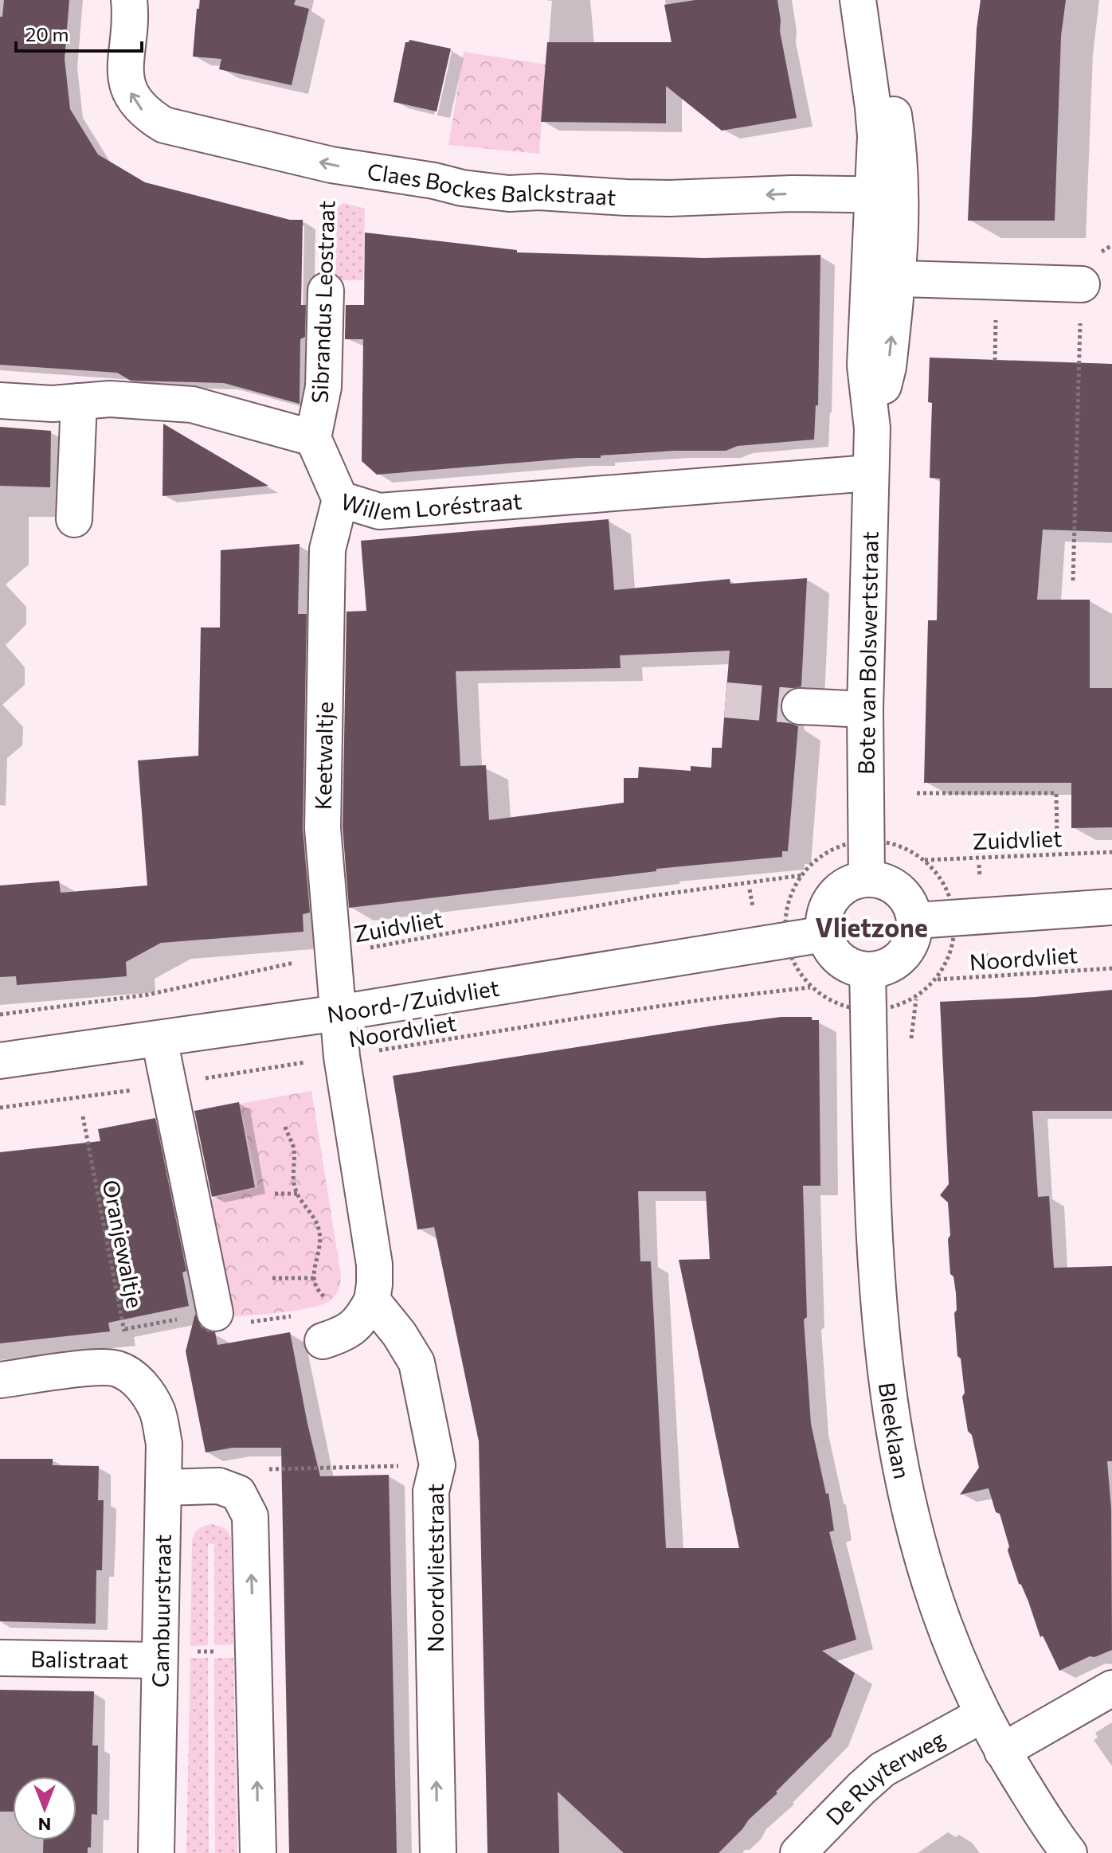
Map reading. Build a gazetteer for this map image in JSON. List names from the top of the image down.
{
  "streets": {
    "street": [
      "Claes Bockes Balckstraat",
      "Sibrandus Leostraat",
      "Willem Loréstraat",
      "Bote van Bolswertstraat",
      "Keetwaltje",
      "Noord-/Zuidvliet",
      "Bleeklaan",
      "Noordvlietstraat",
      "Cambuurstraat",
      "Balistraat",
      "De Ruyterweg"
    ],
    "path": ["Zuidvliet", "Noordvliet", "Oranjewaltje"]
  },
  "crossings": [
    ["Claes Bockes Balckstraat", "Sibrandus Leostraat"],
    ["Claes Bockes Balckstraat", "Bote van Bolswertstraat"],
    ["Sibrandus Leostraat", "Willem Loréstraat"],
    ["Willem Loréstraat", "Bote van Bolswertstraat"],
    ["Willem Loréstraat", "Keetwaltje"],
    ["Bote van Bolswertstraat", "Noord-/Zuidvliet"],
    ["Bote van Bolswertstraat", "Bleeklaan"],
    ["Keetwaltje", "Zuidvliet"],
    ["Keetwaltje", "Noord-/Zuidvliet"],
    ["Noord-/Zuidvliet", "Bleeklaan"],
    ["Oranjewaltje", "Cambuurstraat"],
    ["Bleeklaan", "De Ruyterweg"],
    ["Cambuurstraat", "Balistraat"]
  ],
  "districts": ["Vlietzone"],
  "scale_bar": "20 m",
  "north": "bottom"
}
